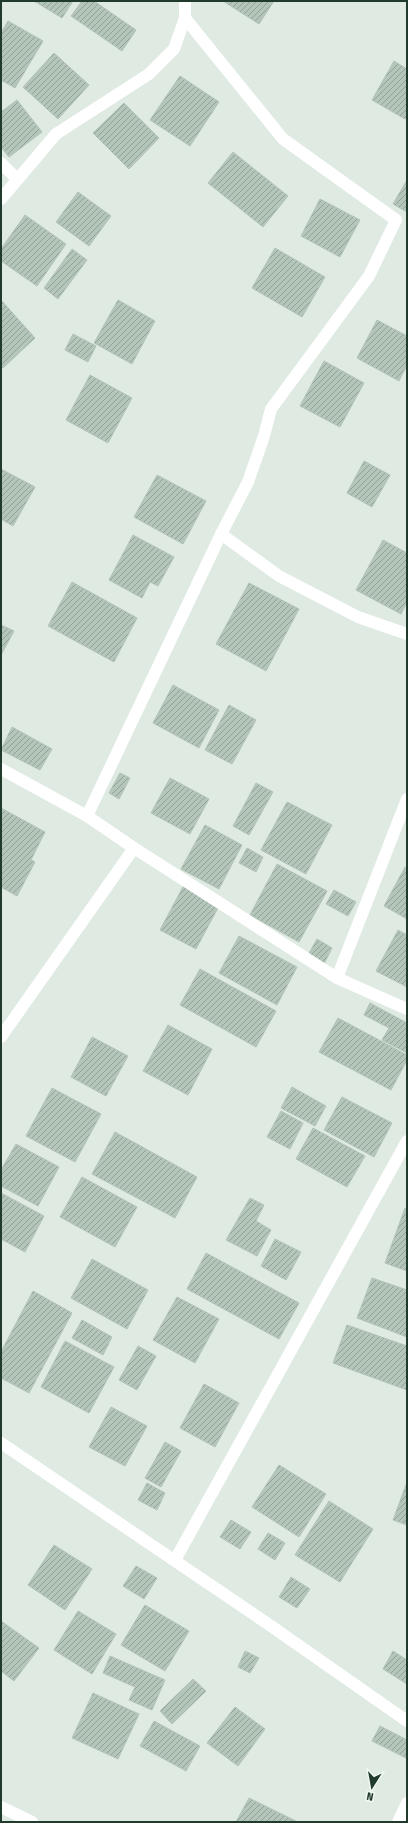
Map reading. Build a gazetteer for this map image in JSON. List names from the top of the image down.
{
  "north": "bottom"
}
